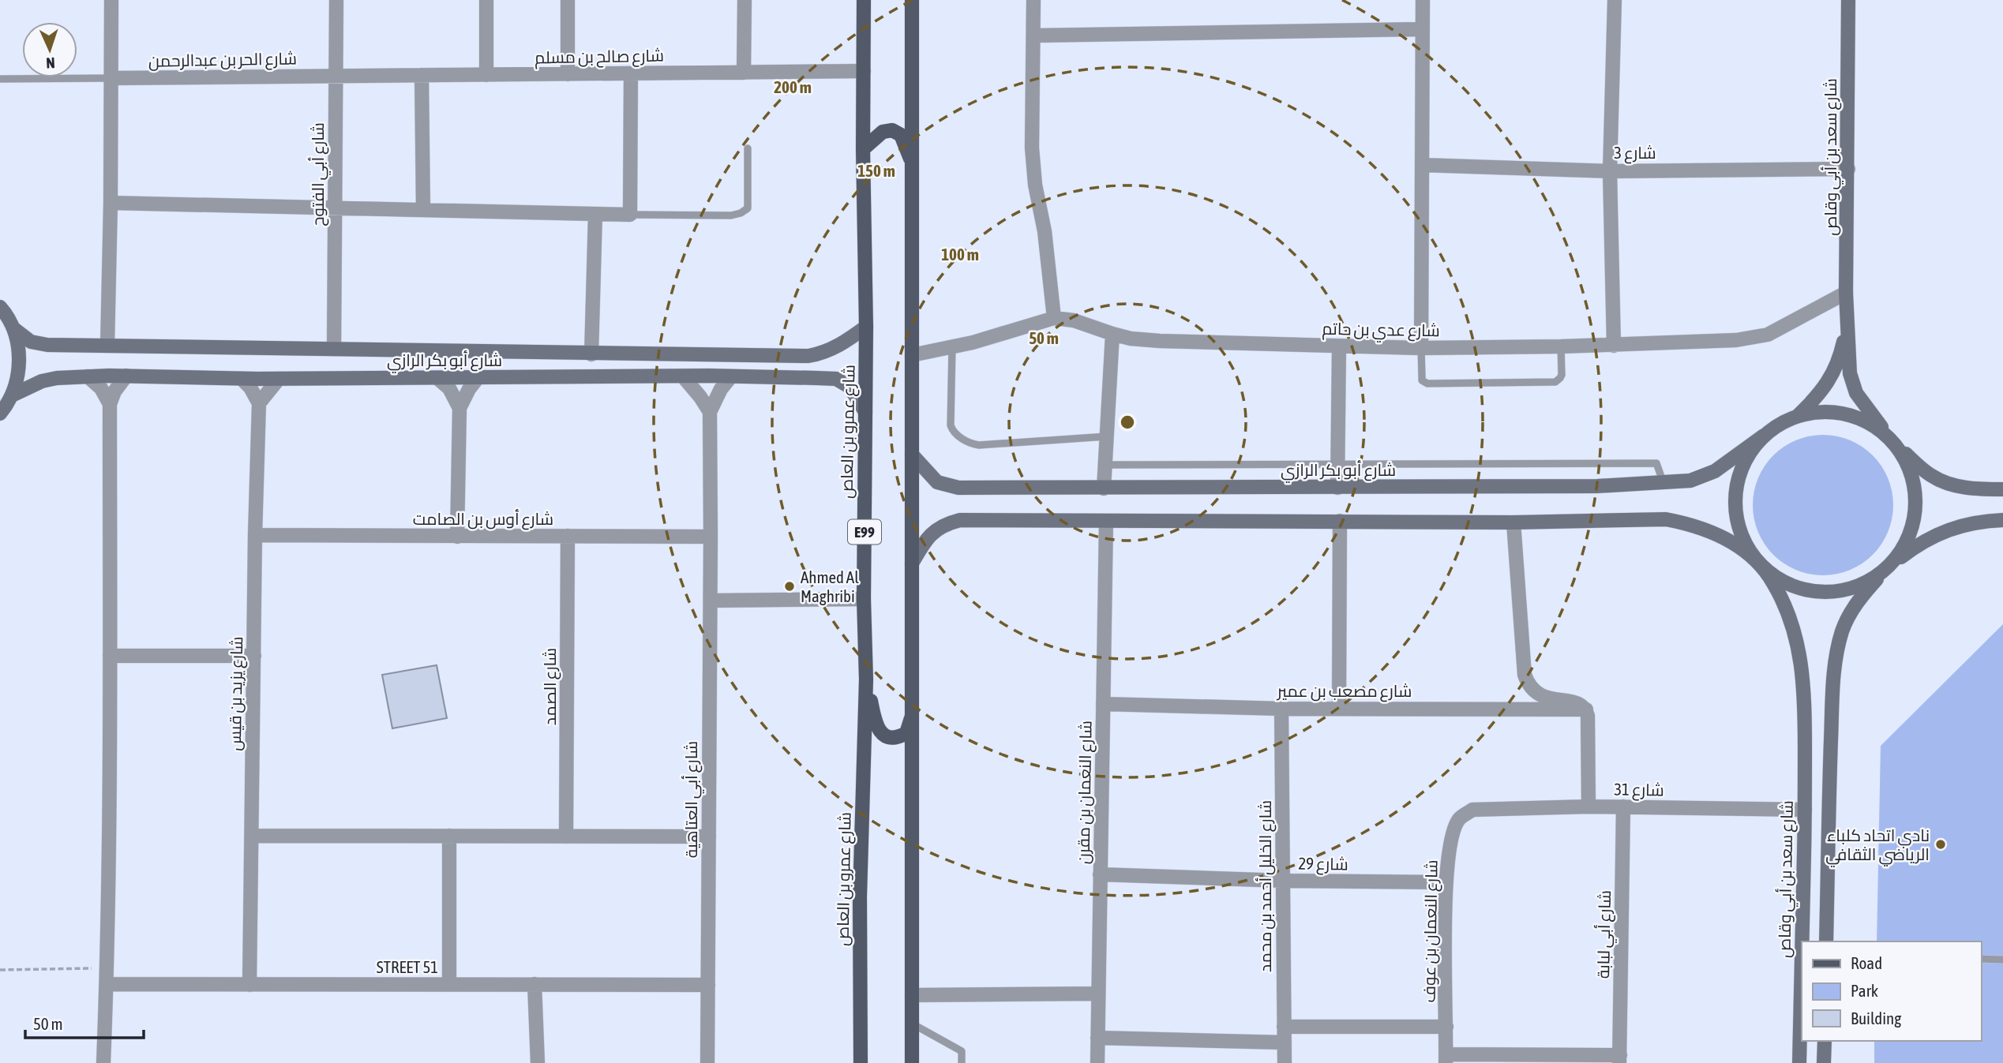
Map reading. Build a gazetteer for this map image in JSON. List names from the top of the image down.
{
  "streets": {
    "main road": ["شارع عمرو بن العاص", "E99"],
    "street": [
      "شارع صالح بن مسلم",
      "شارع الحر بن عبدالرحمن",
      "شارع 3",
      "شارع سعد بن أبي وقاص",
      "شارع أبي الفتوح",
      "شارع عدي بن حاتم",
      "شارع أبو بكر الرازي",
      "شارع أوس بن الصامت",
      "شارع الصمد",
      "شارع مصعب بن عمير",
      "شارع يزيد بن قيس",
      "شارع 31",
      "شارع النعمان بن مقرن",
      "شارع أبي العتاهية",
      "شارع 29",
      "شارع الخليل أحمد بن محمد",
      "شارع النعمان بن عوف",
      "شارع أبي لبابة",
      "STREET 51"
    ]
  },
  "crossings": [
    ["شارع صالح بن مسلم", "شارع الحر بن عبدالرحمن"],
    ["شارع صالح بن مسلم", "شارع أبي الفتوح"],
    ["شارع صالح بن مسلم", "شارع عمرو بن العاص"],
    ["شارع الحر بن عبدالرحمن", "شارع أبي الفتوح"],
    ["شارع 3", "شارع سعد بن أبي وقاص"],
    ["شارع سعد بن أبي وقاص", "شارع عدي بن حاتم"],
    ["شارع سعد بن أبي وقاص", "شارع أبو بكر الرازي"],
    ["شارع سعد بن أبي وقاص", "شارع 31"],
    ["شارع أبي الفتوح", "شارع أبو بكر الرازي"],
    ["شارع أبو بكر الرازي", "شارع عمرو بن العاص"],
    ["شارع أوس بن الصامت", "شارع الصمد"],
    ["شارع أوس بن الصامت", "شارع يزيد بن قيس"],
    ["شارع أوس بن الصامت", "شارع أبي العتاهية"],
    ["شارع مصعب بن عمير", "شارع النعمان بن مقرن"],
    ["شارع مصعب بن عمير", "شارع الخليل أحمد بن محمد"],
    ["شارع يزيد بن قيس", "STREET 51"],
    ["شارع 31", "شارع النعمان بن عوف"],
    ["شارع 31", "شارع أبي لبابة"],
    ["شارع النعمان بن مقرن", "شارع 29"],
    ["شارع أبي العتاهية", "STREET 51"],
    ["شارع 29", "شارع الخليل أحمد بن محمد"],
    ["شارع 29", "شارع النعمان بن عوف"]
  ],
  "places": ["Ahmed Al Maghribi", "نادي اتحاد كلباء الرياضي الثقافي"],
  "legend": ["Road", "Park", "Building"],
  "scale_bar": "50 m",
  "north": "bottom",
  "rings": [
    "200 m",
    "150 m",
    "100 m",
    "50 m"
  ]
}
